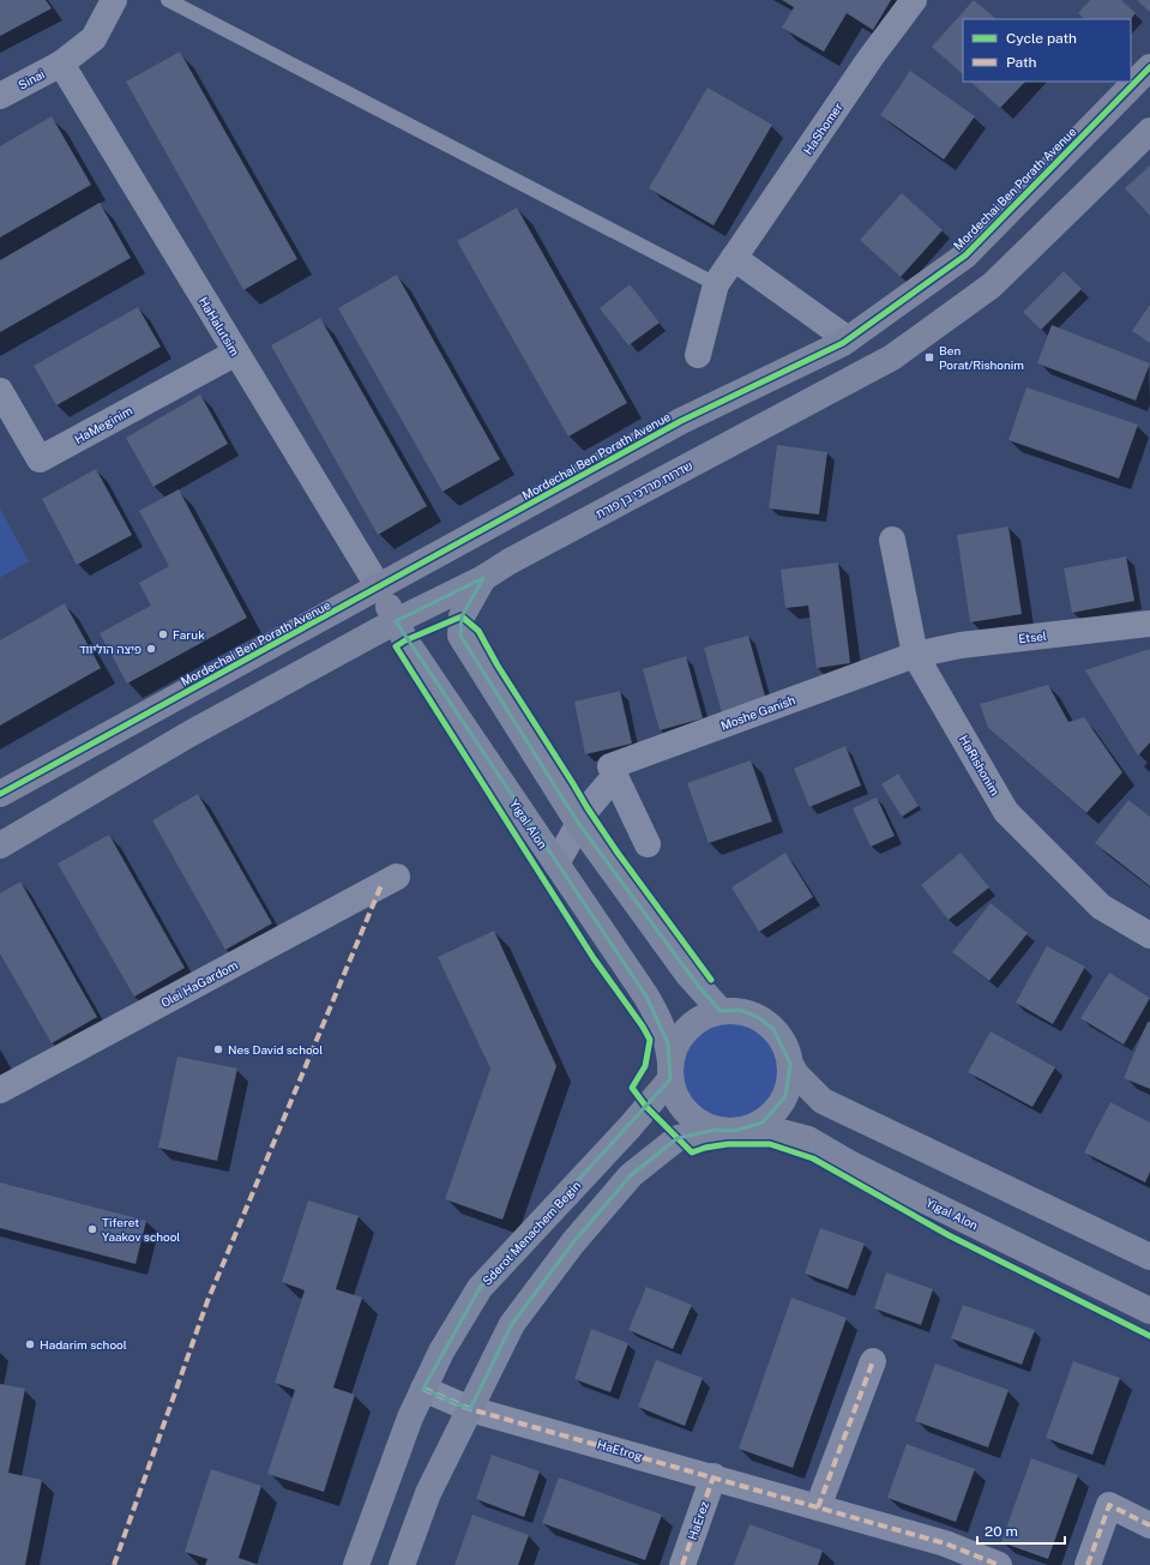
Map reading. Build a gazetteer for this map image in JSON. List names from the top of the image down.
{
  "streets": {
    "street": [
      "Sinai",
      "HaShomer",
      "Mordechai Ben Porath Avenue",
      "HaHalutsim",
      "HaMeginim",
      "Etsel",
      "Moshe Ganish",
      "HaRishonim",
      "Yigal Alon",
      "Olei HaGardom",
      "Sderot Menachem Begin",
      "HaEtrog",
      "HaErez"
    ]
  },
  "crossings": [
    ["Sinai", "HaHalutsim"],
    ["Mordechai Ben Porath Avenue", "HaHalutsim"],
    ["Mordechai Ben Porath Avenue", "Yigal Alon"],
    ["HaHalutsim", "HaMeginim"],
    ["HaHalutsim", "Yigal Alon"],
    ["Etsel", "Moshe Ganish"],
    ["Etsel", "HaRishonim"],
    ["Moshe Ganish", "HaRishonim"],
    ["Moshe Ganish", "Yigal Alon"],
    ["Yigal Alon", "Sderot Menachem Begin"],
    ["Sderot Menachem Begin", "HaEtrog"],
    ["HaEtrog", "HaErez"]
  ],
  "places": {
    "transit": ["Ben Porat/Rishonim"],
    "other": [
      "Faruk",
      "פיצה הוליווד",
      "Nes David school",
      "Tiferet Yaakov school",
      "Hadarim school"
    ]
  },
  "legend": ["Cycle path", "Path"],
  "scale_bar": "20 m"
}
